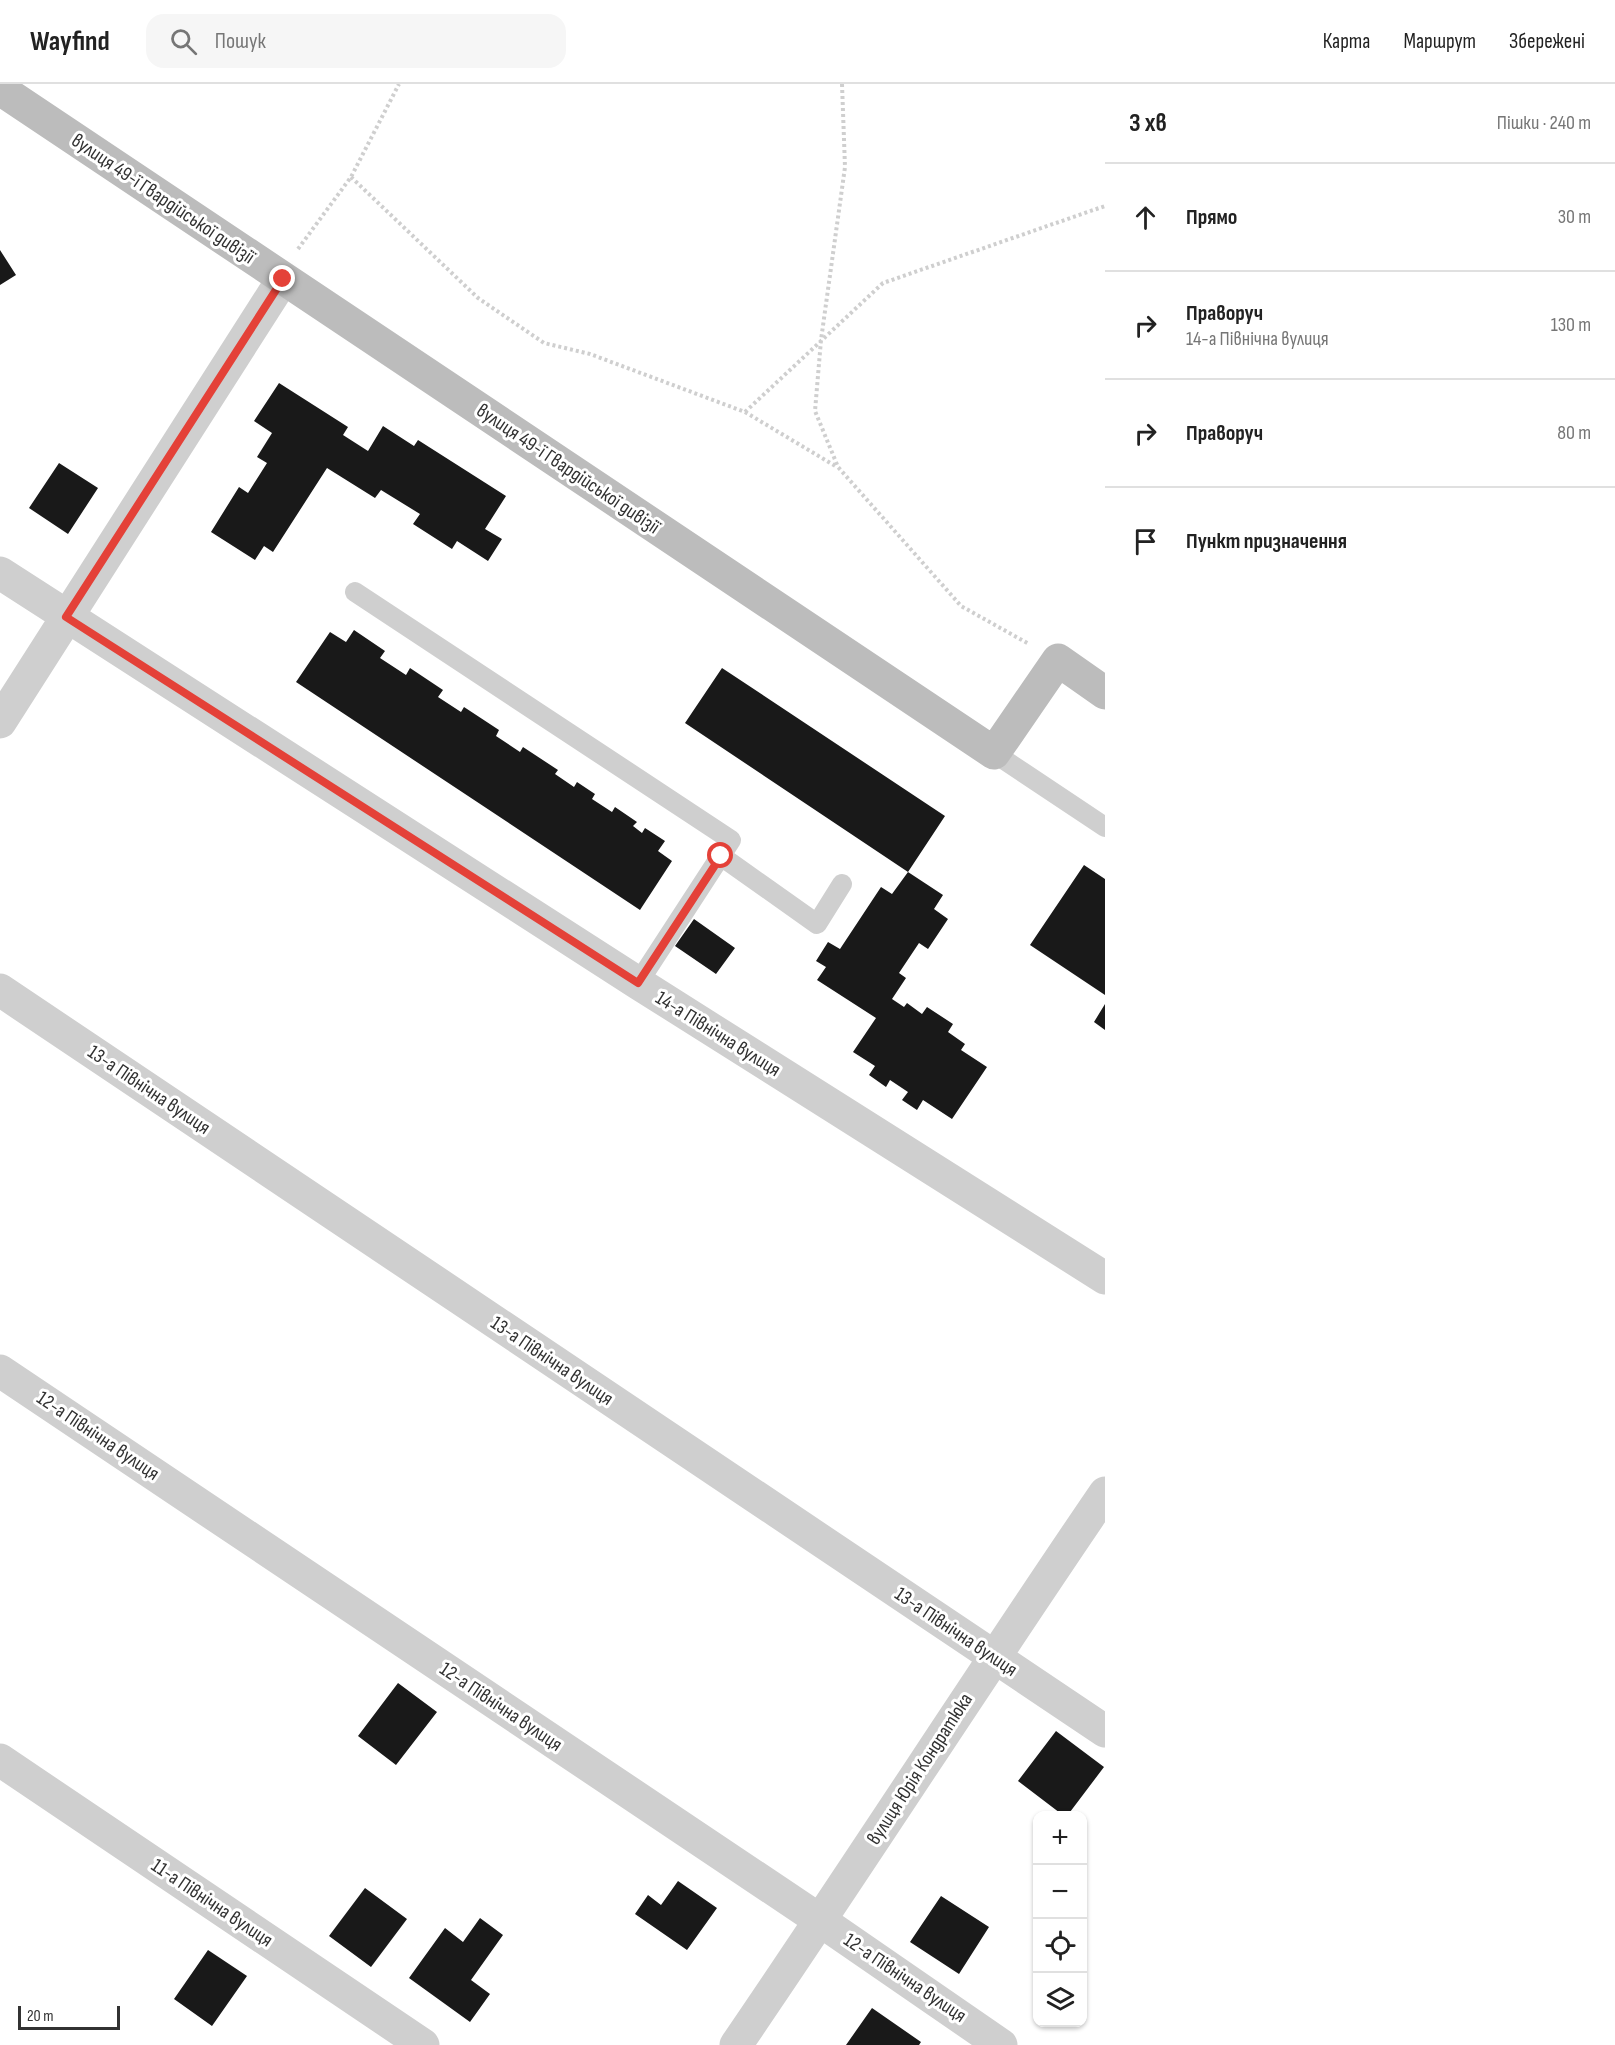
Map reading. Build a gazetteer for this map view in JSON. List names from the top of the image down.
{
  "streets": {
    "street": [
      "вулиця 49-ї Гвардійської дивізії",
      "14-а Північна вулиця",
      "13-а Північна вулиця",
      "12-а Північна вулиця",
      "вулиця Юрія Кондратюка",
      "11-а Північна вулиця"
    ]
  },
  "crossings": [
    ["13-а Північна вулиця", "вулиця Юрія Кондратюка"],
    ["12-а Північна вулиця", "вулиця Юрія Кондратюка"]
  ],
  "scale_bar": "20 m",
  "page": {
    "header": "Wayfind",
    "search": "Пошук",
    "nav": ["Карта", "Маршрут", "Збережені"],
    "heading": ["3 хв", "Пішки · 240 m"],
    "list": [
      ["Прямо", "30 m"],
      ["Праворуч", "14-а Північна вулиця", "130 m"],
      ["Праворуч", "80 m"],
      "Пункт призначення"
    ],
    "map_buttons": ["+", "−"],
    "scale": "20 m"
  }
}
